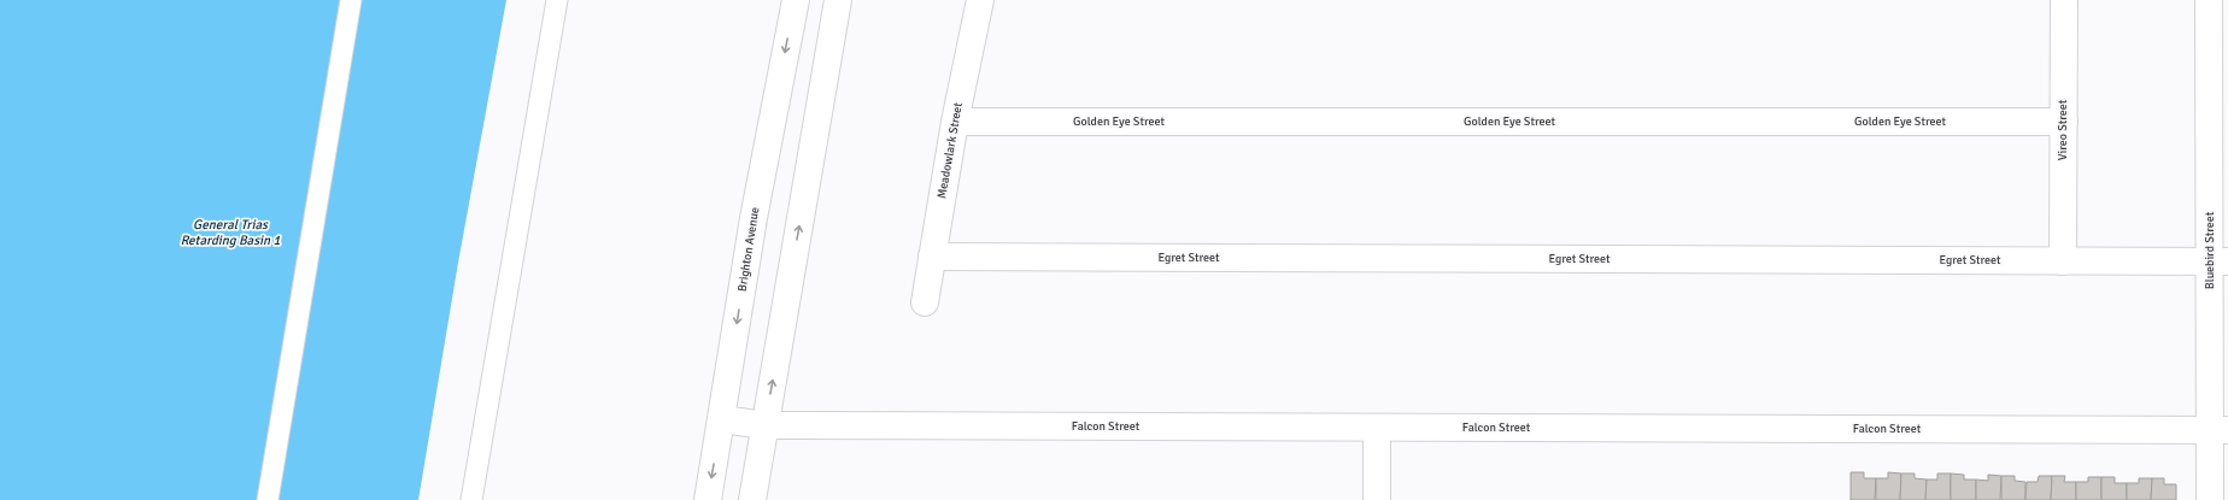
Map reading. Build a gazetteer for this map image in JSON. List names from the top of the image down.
{
  "streets": {
    "street": [
      "Golden Eye Street",
      "Vireo Street",
      "Meadowlark Street",
      "Brighton Avenue",
      "Bluebird Street",
      "Egret Street",
      "Falcon Street"
    ]
  },
  "crossings": [
    ["Golden Eye Street", "Vireo Street"],
    ["Golden Eye Street", "Meadowlark Street"],
    ["Vireo Street", "Egret Street"],
    ["Meadowlark Street", "Egret Street"],
    ["Brighton Avenue", "Falcon Street"],
    ["Bluebird Street", "Egret Street"],
    ["Bluebird Street", "Falcon Street"]
  ],
  "water": ["General Trias Retarding Basin 1"]
}
